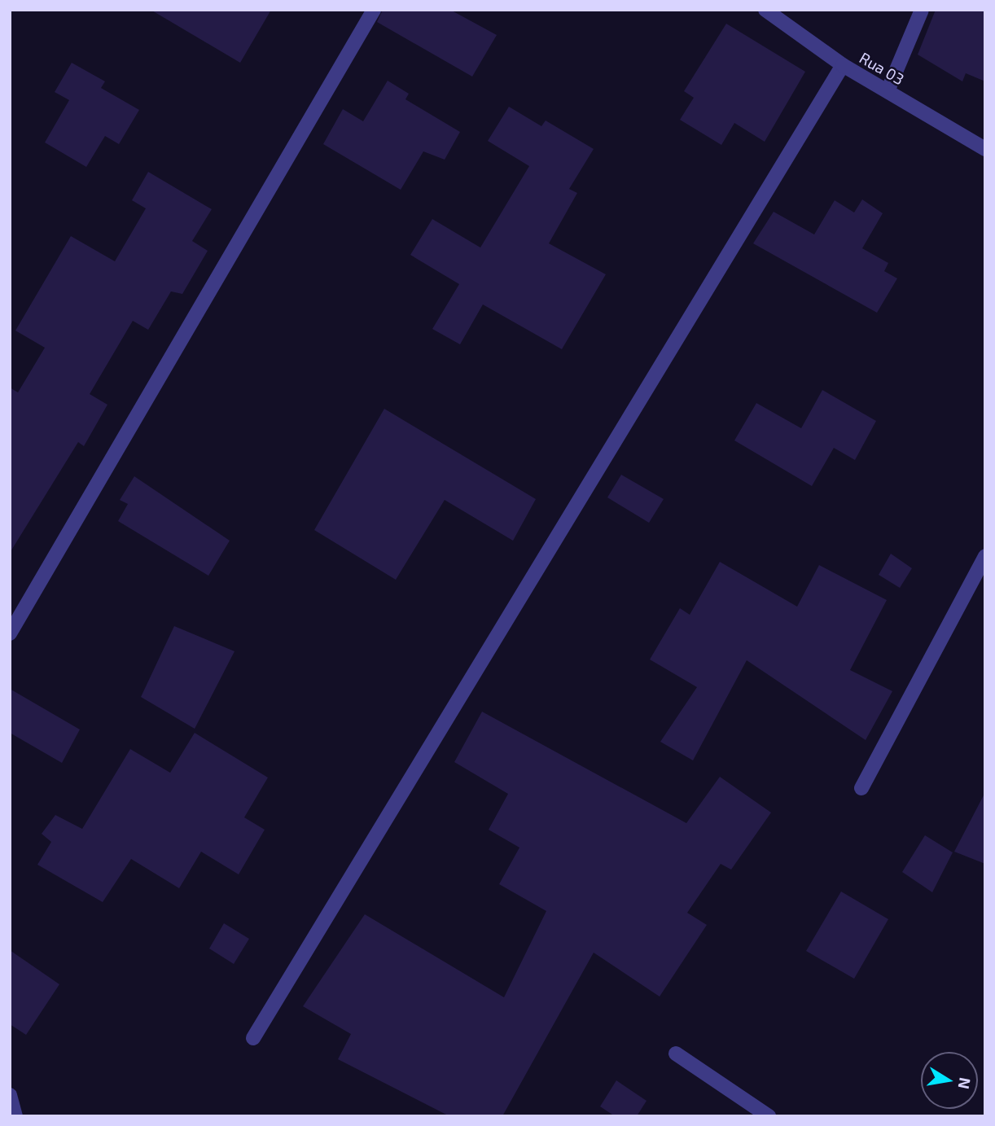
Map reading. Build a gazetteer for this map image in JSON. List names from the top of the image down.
{
  "streets": {
    "street": ["Rua 03"]
  },
  "north": "right"
}
